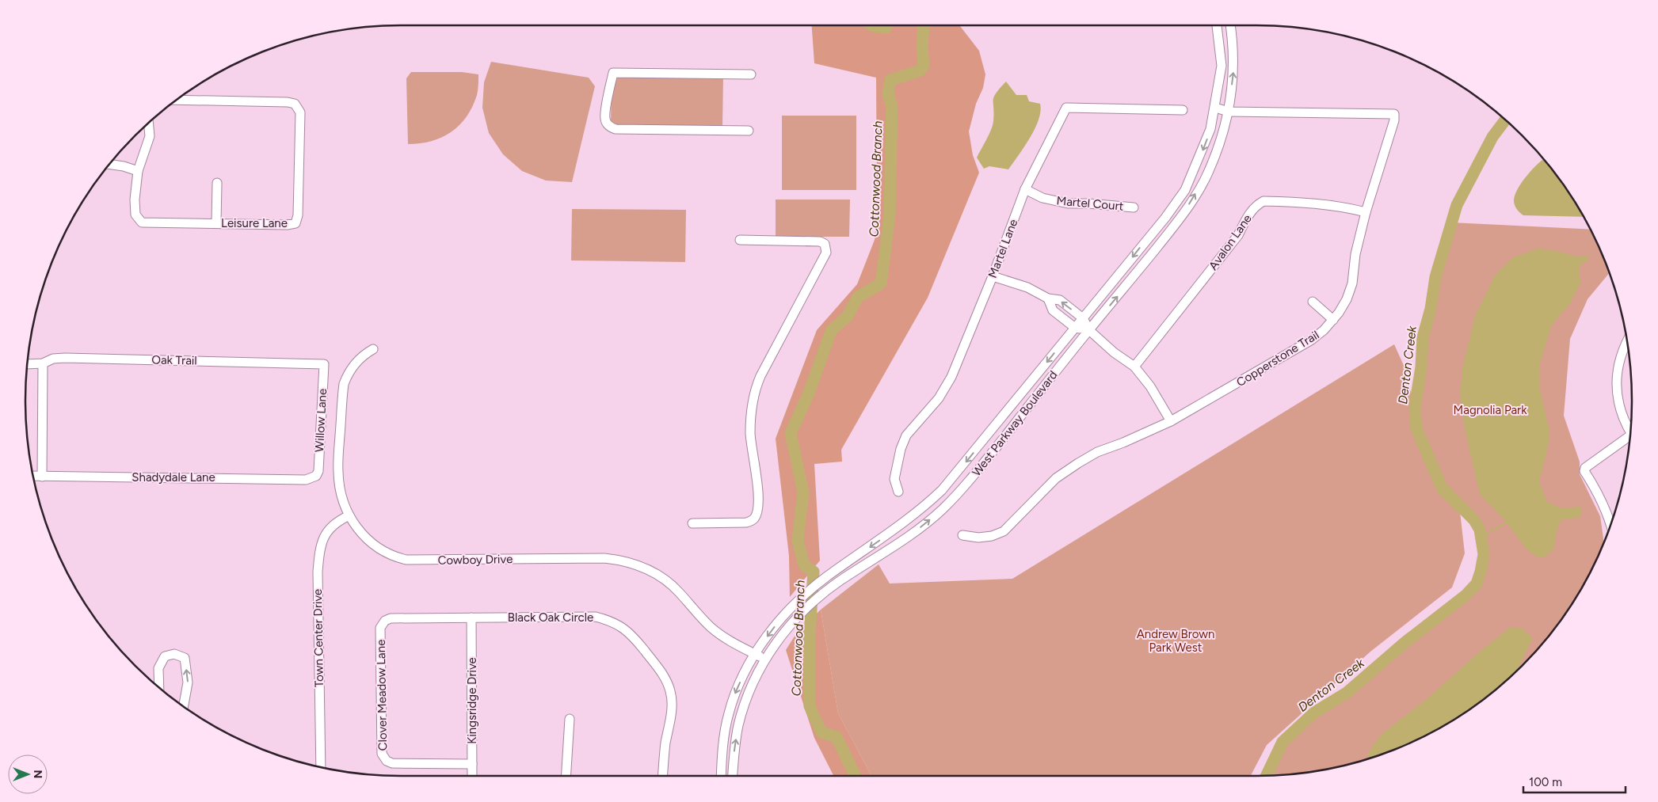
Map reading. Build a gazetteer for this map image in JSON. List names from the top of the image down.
{
  "streets": {
    "street": [
      "Martel Court",
      "Leisure Lane",
      "Avalon Lane",
      "Martel Lane",
      "Copperstone Trail",
      "Oak Trail",
      "Willow Lane",
      "West Parkway Boulevard",
      "Shadydale Lane",
      "Cowboy Drive",
      "Black Oak Circle",
      "Town Center Drive",
      "Clover Meadow Lane",
      "Kingsridge Drive"
    ]
  },
  "crossings": [
    ["Martel Court", "Martel Lane"],
    ["Avalon Lane", "Copperstone Trail"],
    ["Copperstone Trail", "West Parkway Boulevard"],
    ["Oak Trail", "Willow Lane"],
    ["Willow Lane", "Shadydale Lane"],
    ["West Parkway Boulevard", "Cowboy Drive"],
    ["Cowboy Drive", "Town Center Drive"],
    ["Black Oak Circle", "Clover Meadow Lane"],
    ["Black Oak Circle", "Kingsridge Drive"],
    ["Clover Meadow Lane", "Kingsridge Drive"]
  ],
  "water": ["Cottonwood Branch", "Denton Creek"],
  "parks": ["Magnolia Park", "Andrew Brown Park West"],
  "scale_bar": "100 m",
  "north": "right"
}
